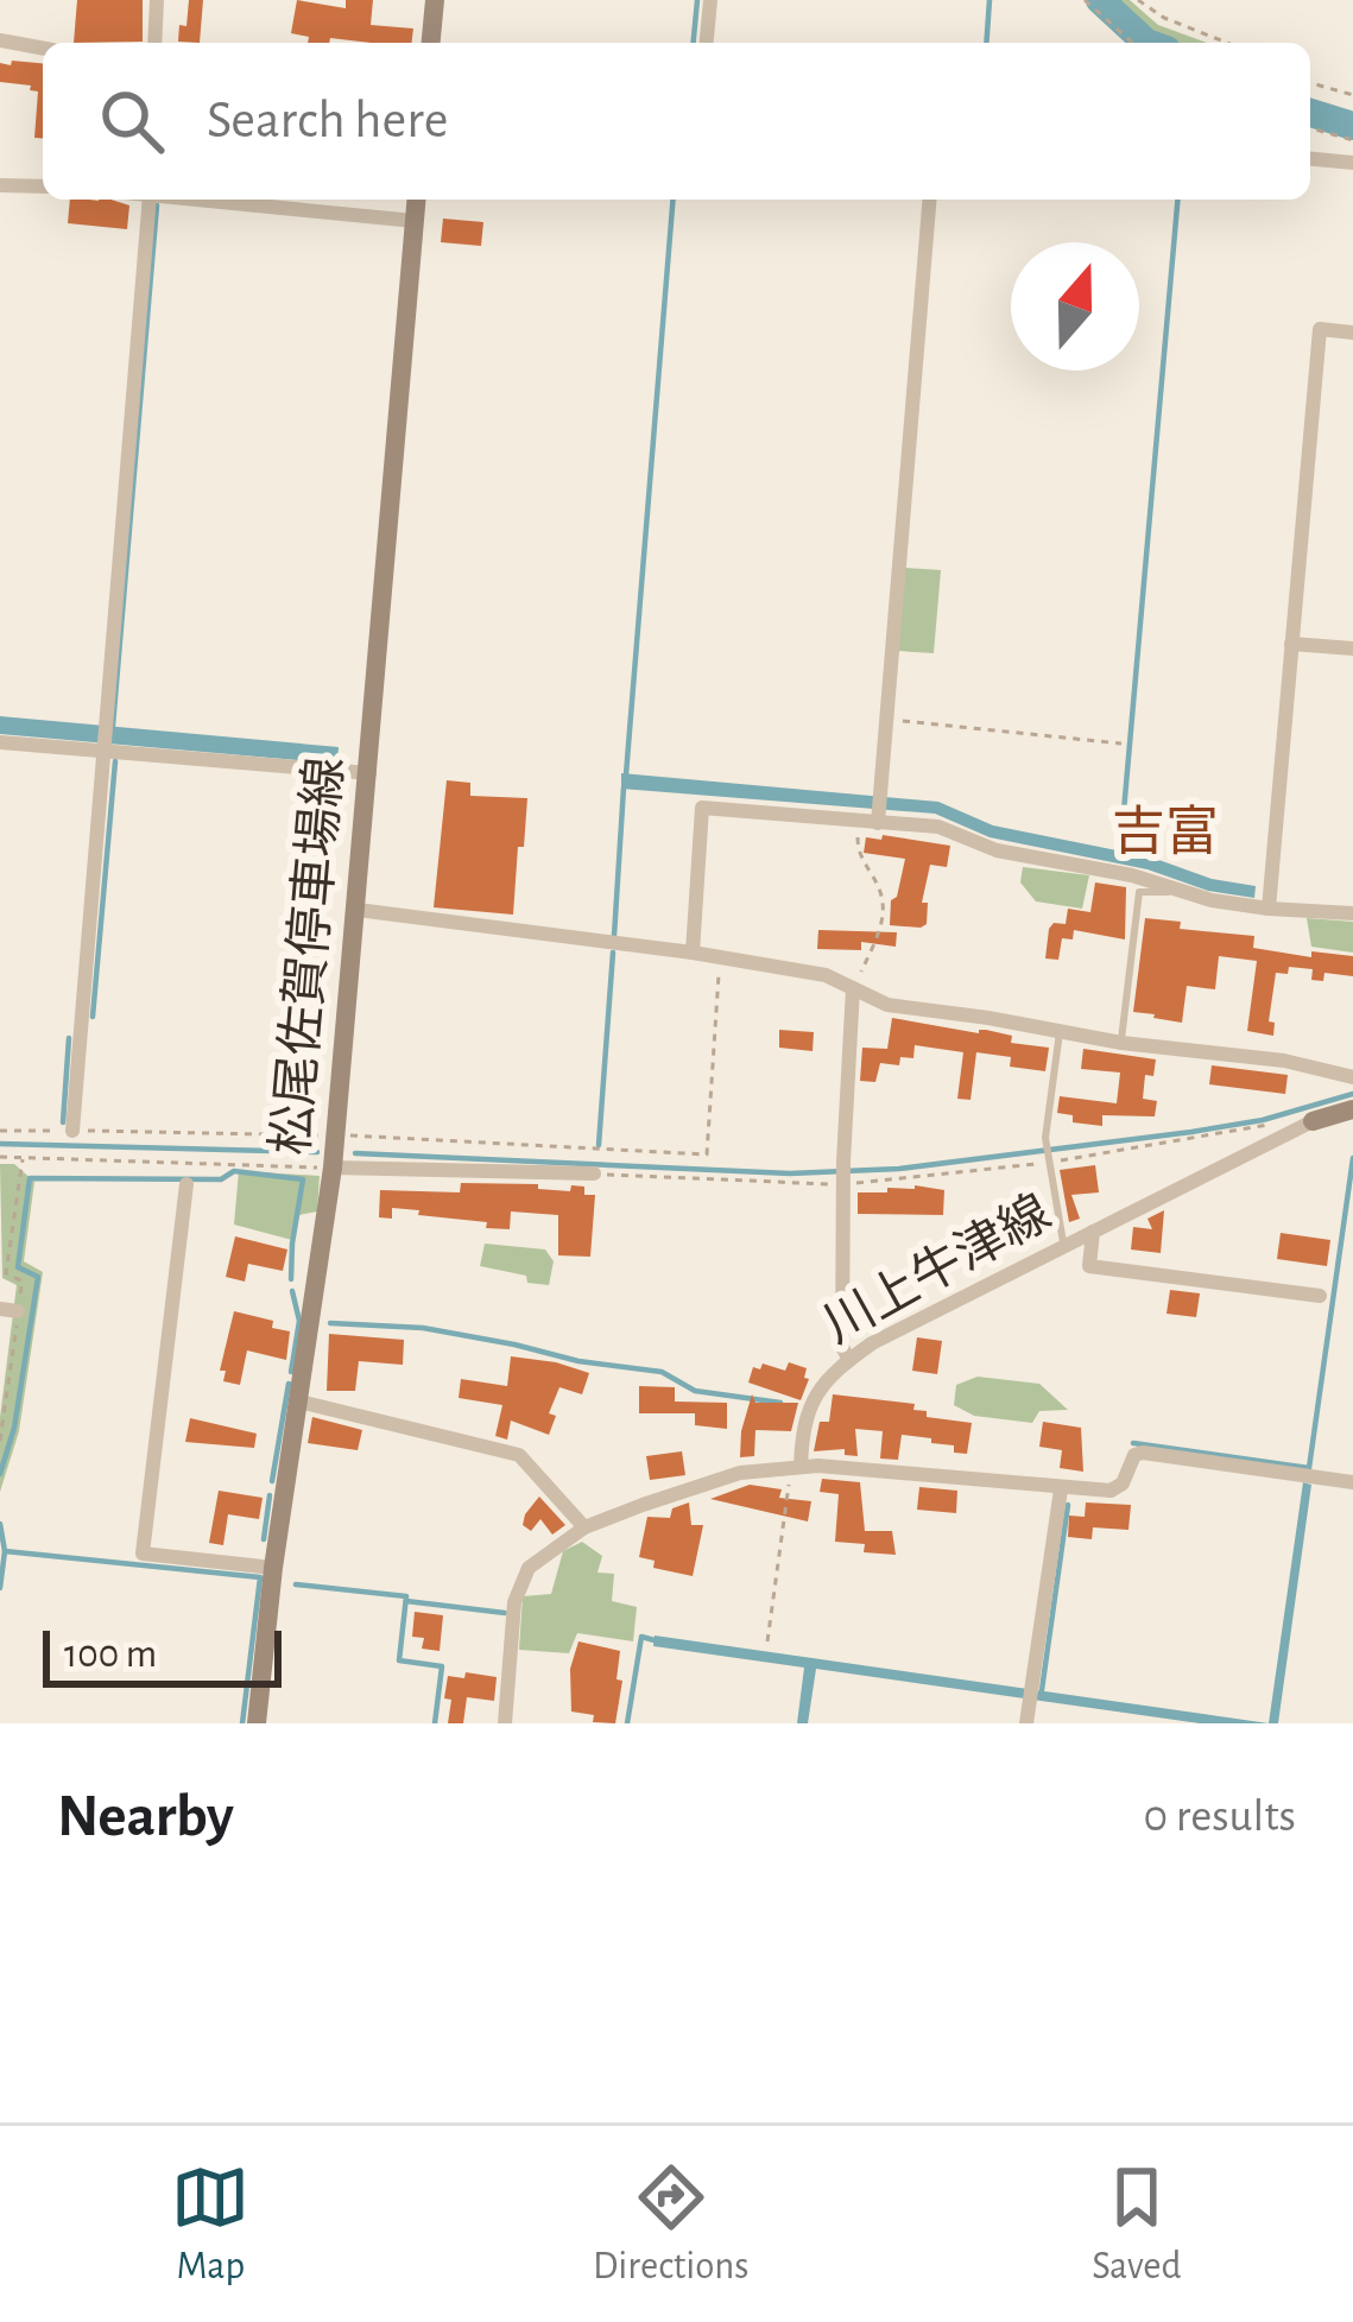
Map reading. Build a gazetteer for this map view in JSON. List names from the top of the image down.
{
  "streets": {
    "main road": ["松尾佐賀停車場線", "川上牛津線"]
  },
  "districts": ["吉富"],
  "scale_bar": "100 m",
  "north": "top",
  "page": {
    "search": "Search here",
    "scale": "100 m",
    "heading": ["Nearby", "0 results"],
    "nav": ["Map", "Directions", "Saved"]
  }
}
